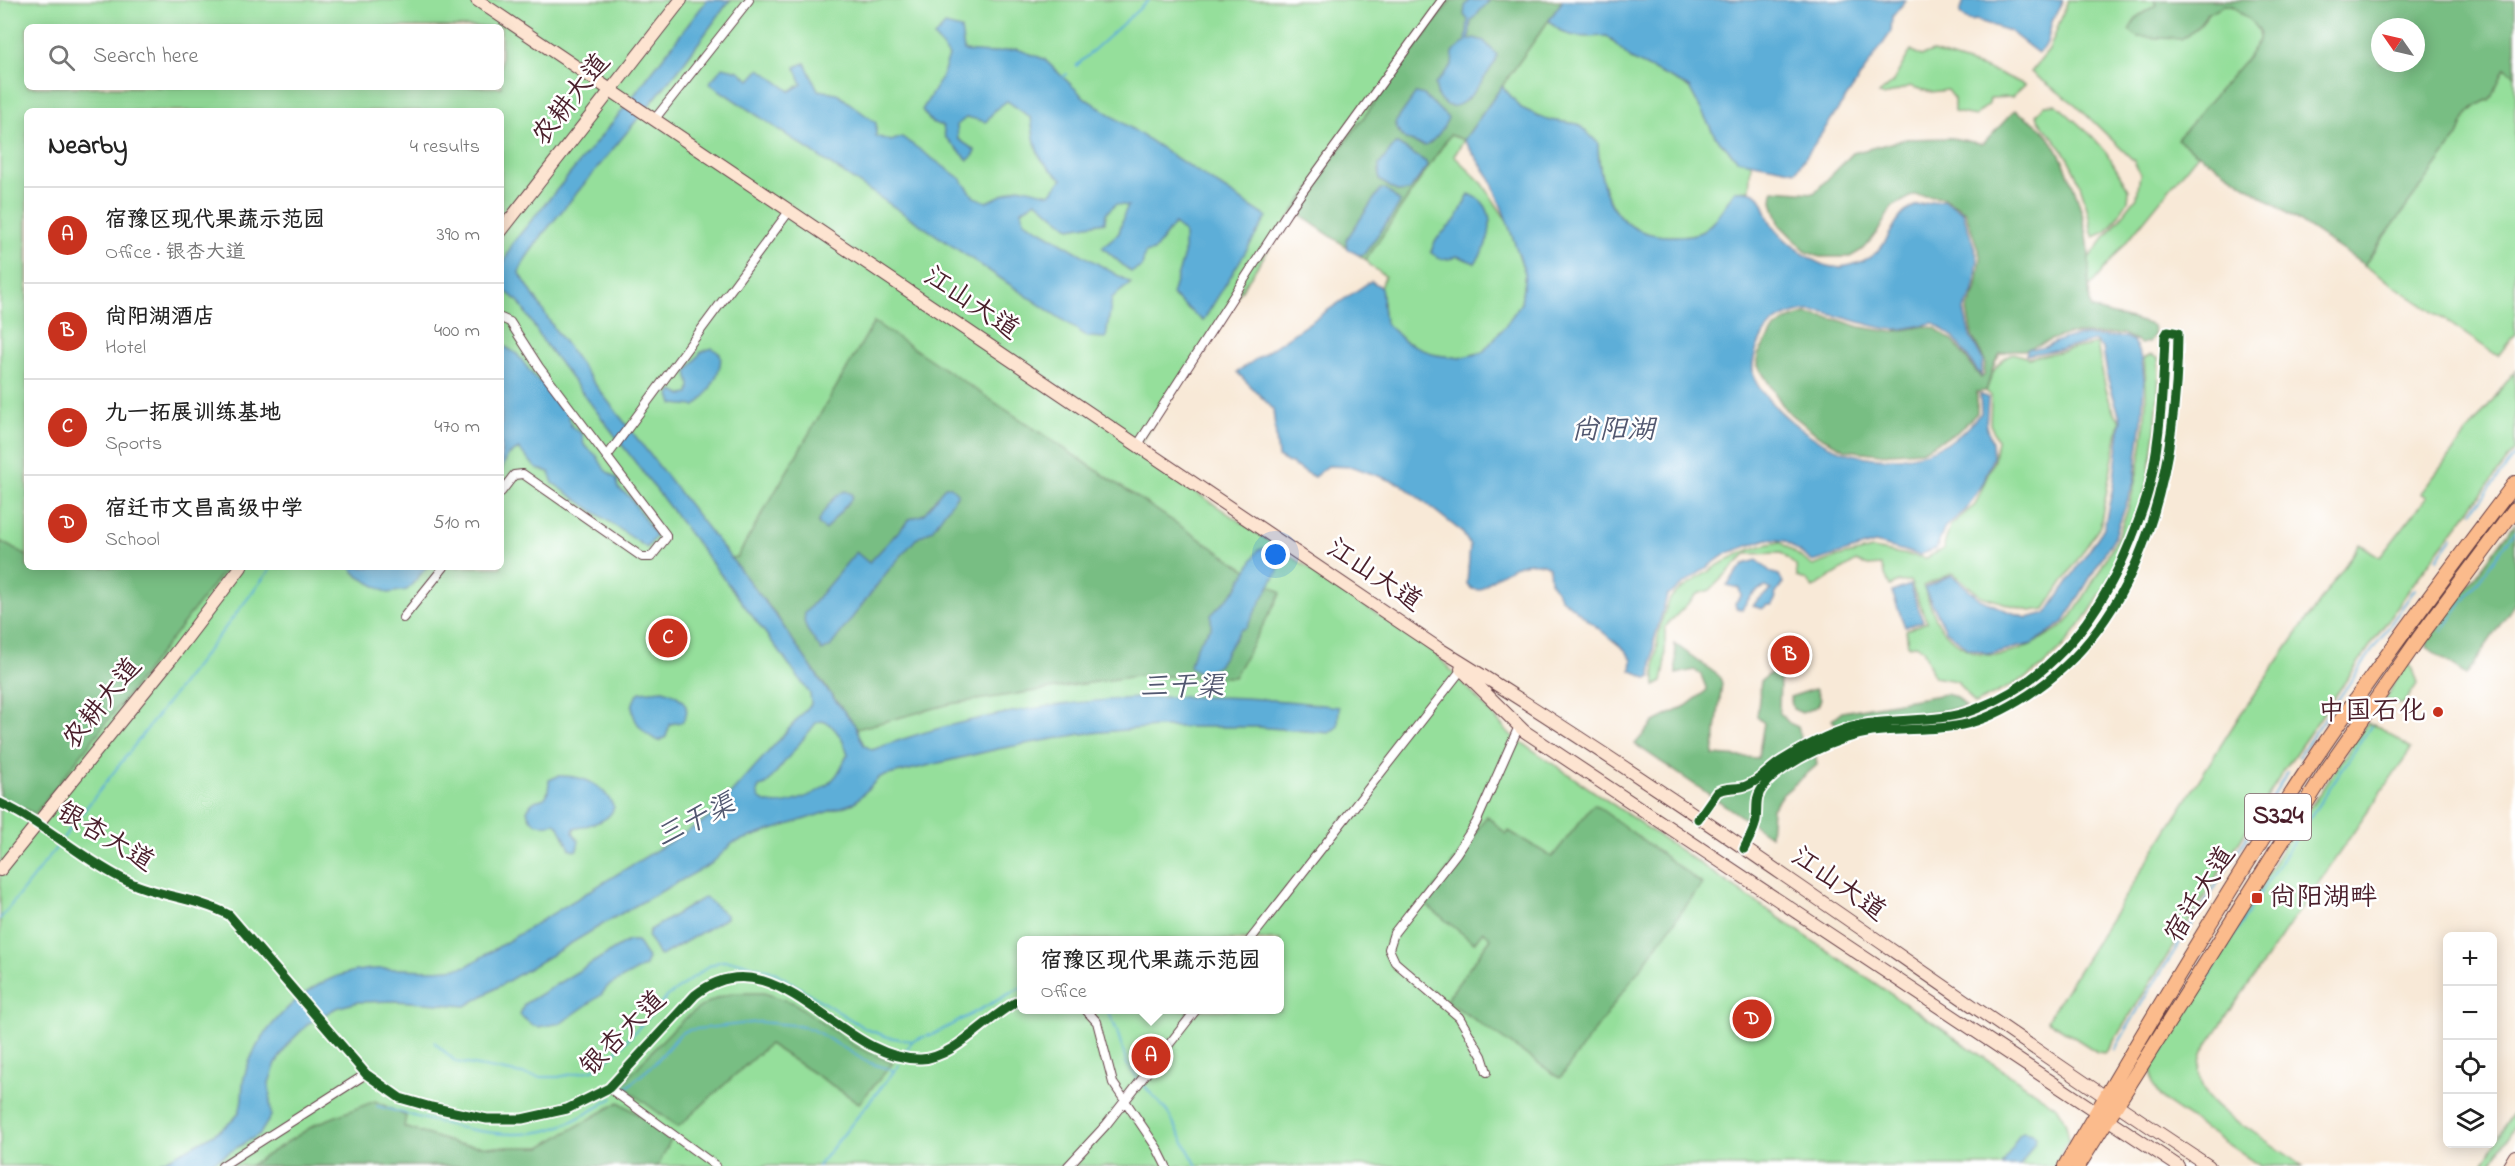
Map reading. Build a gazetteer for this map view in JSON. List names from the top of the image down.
{
  "streets": {
    "main road": [
      "农耕大道",
      "江山大道",
      "S324",
      "宿迁大道"
    ],
    "street": ["银杏大道"]
  },
  "crossings": [
    ["农耕大道", "江山大道"],
    ["农耕大道", "银杏大道"],
    ["江山大道", "宿迁大道"]
  ],
  "water": ["尚阳湖", "三干渠"],
  "places": {
    "other": ["中国石化"],
    "transit": ["尚阳湖畔"]
  },
  "north": "top left",
  "page": {
    "search": "Search here",
    "heading": ["Nearby", "4 results"],
    "list": [
      {
        "mark": "A",
        "name": "宿豫区现代果蔬示范园",
        "note": "Office · 银杏大道",
        "value": "390 m"
      },
      {
        "mark": "B",
        "name": "尚阳湖酒店",
        "note": "Hotel",
        "value": "400 m"
      },
      {
        "mark": "C",
        "name": "九一拓展训练基地",
        "note": "Sports",
        "value": "470 m"
      },
      {
        "mark": "D",
        "name": "宿迁市文昌高级中学",
        "note": "School",
        "value": "510 m"
      }
    ],
    "pins": [
      "C",
      "B",
      "D",
      "A"
    ],
    "map_buttons": ["+", "−"],
    "popup": ["宿豫区现代果蔬示范园", "Office"]
  }
}
